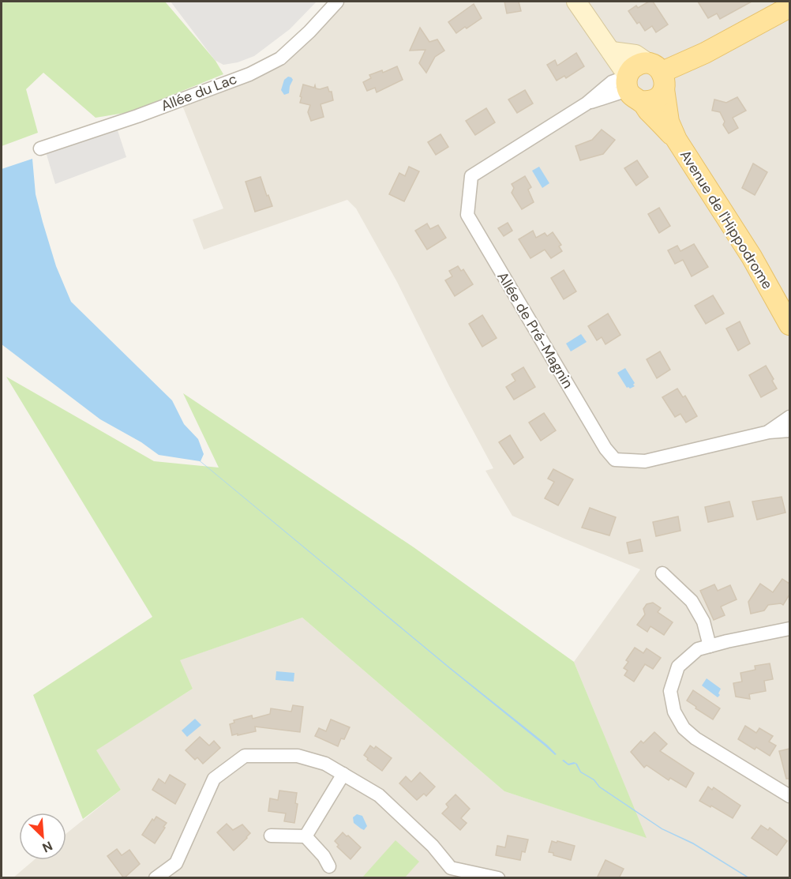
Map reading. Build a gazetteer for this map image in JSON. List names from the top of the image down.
{
  "streets": {
    "main road": ["Avenue de l'Hippodrome"],
    "street": ["Allée du Lac", "Allée de Pré-Magnin"]
  },
  "crossings": [
    ["Avenue de l'Hippodrome", "Allée de Pré-Magnin"]
  ],
  "north": "bottom right"
}
